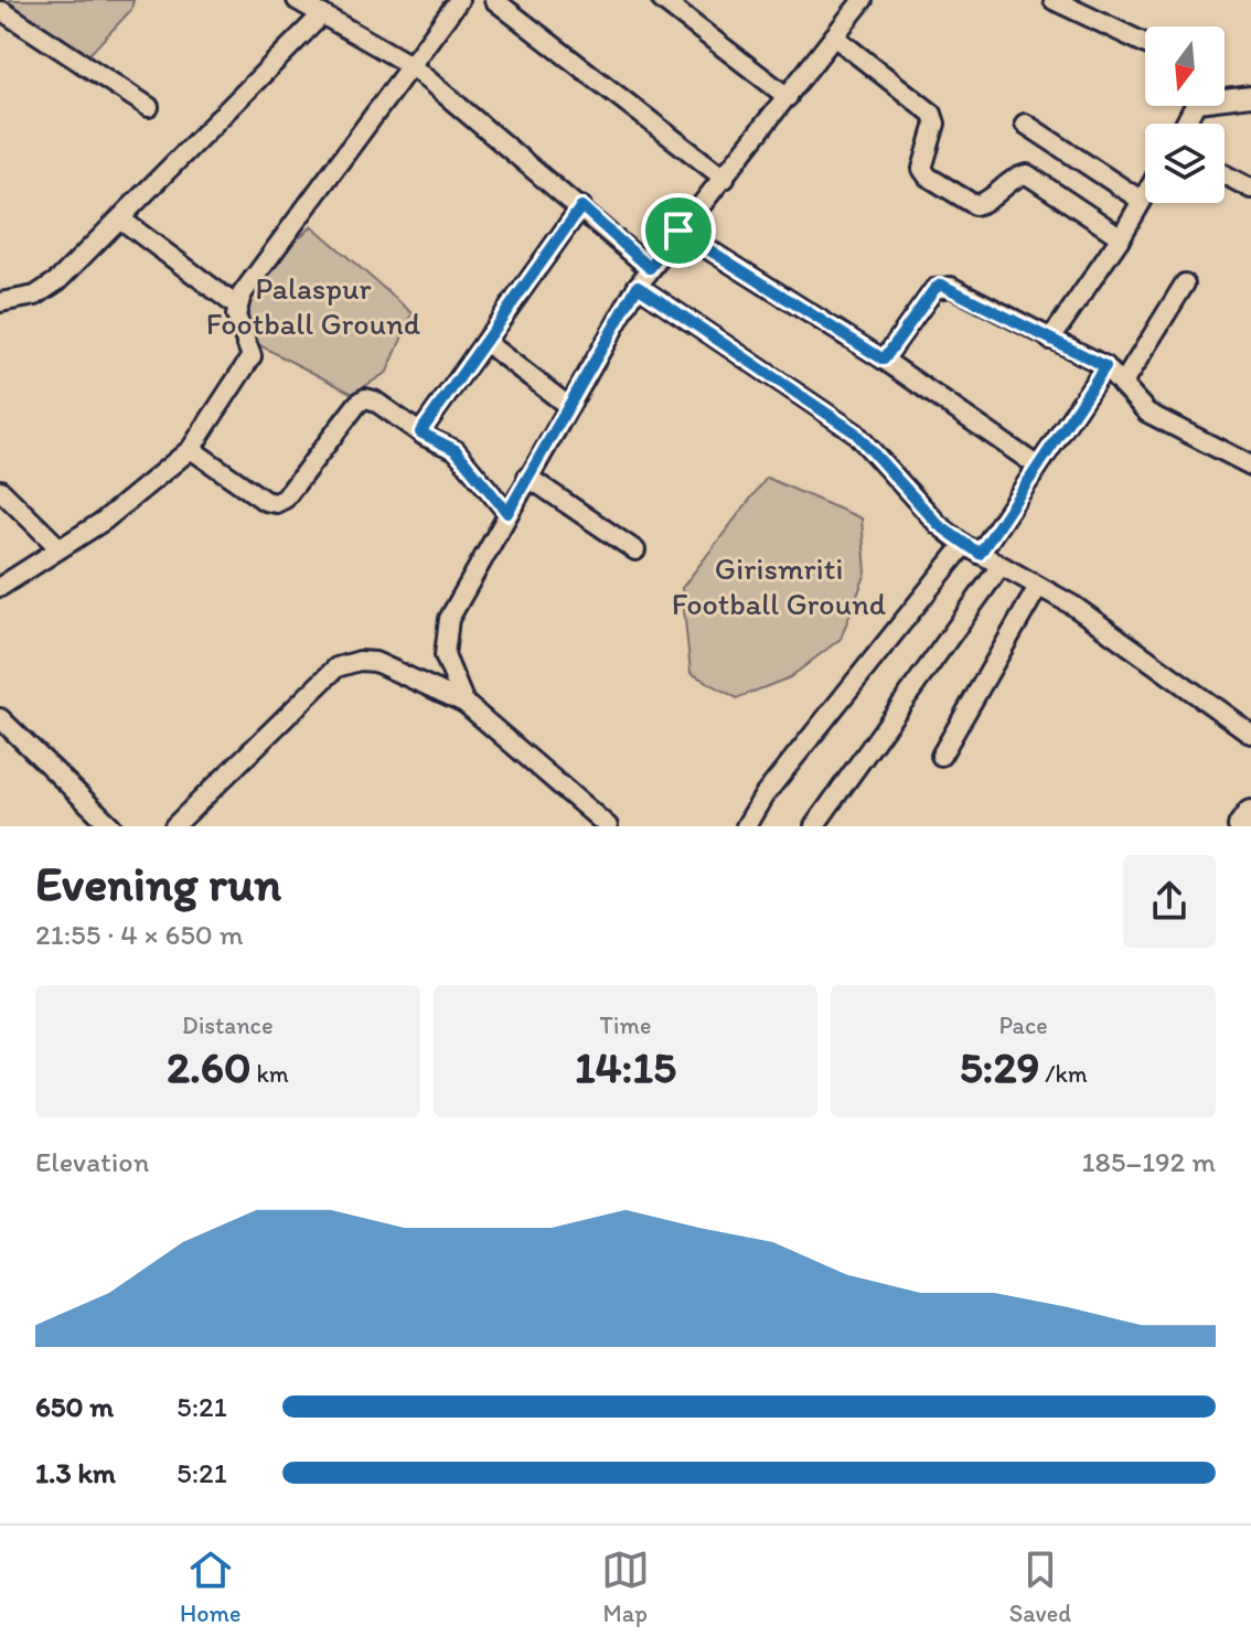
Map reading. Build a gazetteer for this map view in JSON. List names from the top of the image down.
{
  "parks": ["Palaspur Football Ground", "Girismriti Football Ground"],
  "north": "bottom",
  "page": {
    "heading": ["Evening run", "21:55 · 4 × 650 m"],
    "stats": [
      ["Distance", "2.60 km"],
      ["Time", "14:15"],
      ["Pace", "5:29 /km"]
    ],
    "chart": ["Elevation", "185–192 m"],
    "list": [
      {
        "name": "650 m",
        "note": "5:21"
      },
      {
        "name": "1.3 km",
        "note": "5:21"
      }
    ],
    "tabs": ["Home", "Map", "Saved"]
  }
}
